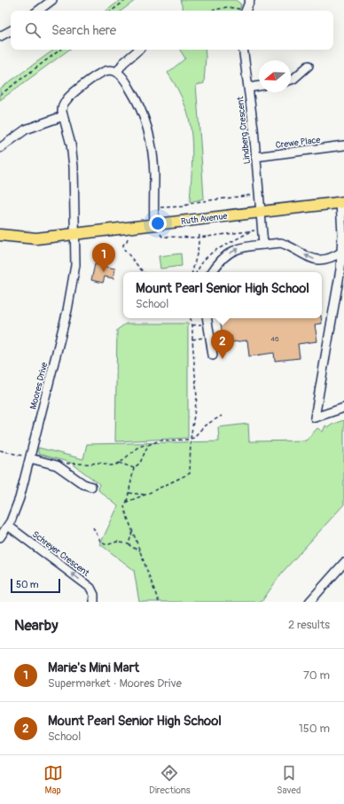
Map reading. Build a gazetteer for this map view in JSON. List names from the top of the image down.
{
  "streets": {
    "main road": ["Ruth Avenue"],
    "street": [
      "Lindberg Crescent",
      "Crewe Place",
      "Moores Drive",
      "Schreyer Crescent"
    ]
  },
  "crossings": [
    ["Lindberg Crescent", "Crewe Place"],
    ["Lindberg Crescent", "Ruth Avenue"],
    ["Ruth Avenue", "Moores Drive"],
    ["Moores Drive", "Schreyer Crescent"]
  ],
  "one_way": ["Schreyer Crescent"],
  "house_numbers": ["46"],
  "scale_bar": "50 m",
  "north": "left",
  "page": {
    "search": "Search here",
    "pins": ["1", "2"],
    "popup": ["Mount Pearl Senior High School", "School"],
    "scale": "50 m",
    "heading": ["Nearby", "2 results"],
    "list": [
      {
        "mark": "1",
        "name": "Marie's Mini Mart",
        "note": "Supermarket · Moores Drive",
        "value": "70 m"
      },
      {
        "mark": "2",
        "name": "Mount Pearl Senior High School",
        "note": "School",
        "value": "150 m"
      }
    ],
    "nav": ["Map", "Directions", "Saved"]
  }
}
